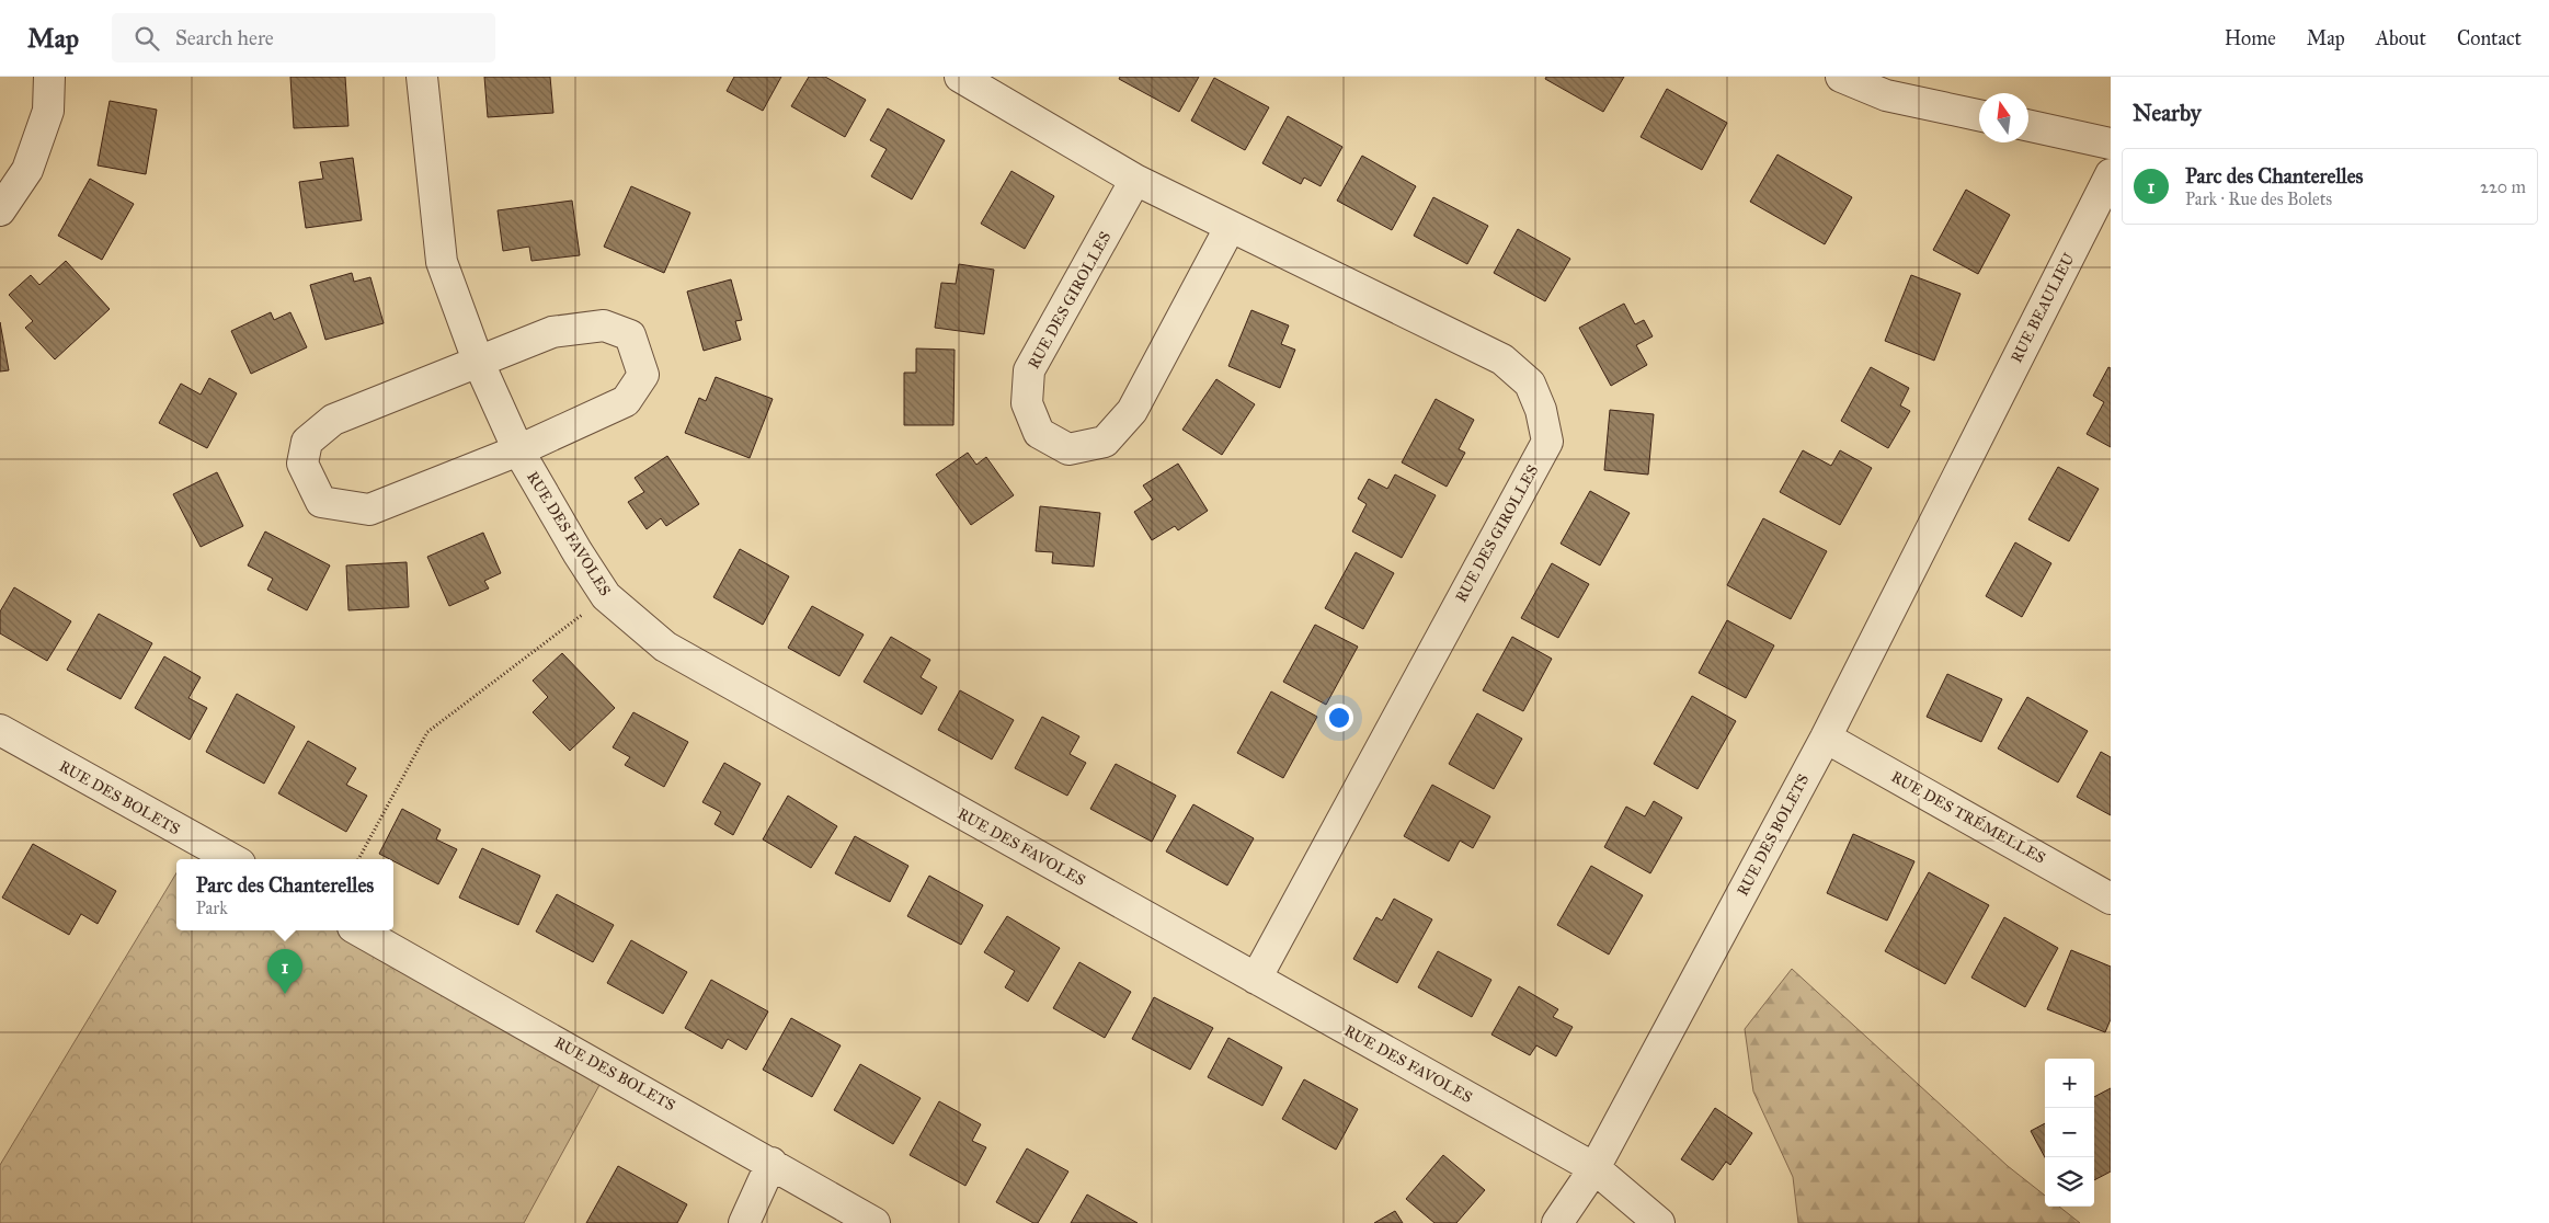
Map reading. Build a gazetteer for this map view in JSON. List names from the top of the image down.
{
  "streets": {
    "street": [
      "RUE DES GIROLLES",
      "RUE BEAULIEU",
      "RUE DES FAVOLES",
      "RUE DES BOLETS",
      "RUE DES TRÉMELLES"
    ]
  },
  "crossings": [
    ["RUE DES GIROLLES", "RUE DES FAVOLES"],
    ["RUE BEAULIEU", "RUE DES BOLETS"],
    ["RUE DES FAVOLES", "RUE DES BOLETS"],
    ["RUE DES BOLETS", "RUE DES TRÉMELLES"]
  ],
  "north": "top",
  "page": {
    "header": "Map",
    "search": "Search here",
    "nav": [
      "Home",
      "Map",
      "About",
      "Contact"
    ],
    "heading": "Nearby",
    "list": [
      {
        "mark": "1",
        "name": "Parc des Chanterelles",
        "note": "Park · Rue des Bolets",
        "value": "220 m"
      }
    ],
    "popup": ["Parc des Chanterelles", "Park"],
    "pins": "1",
    "map_buttons": ["+", "−"]
  }
}
